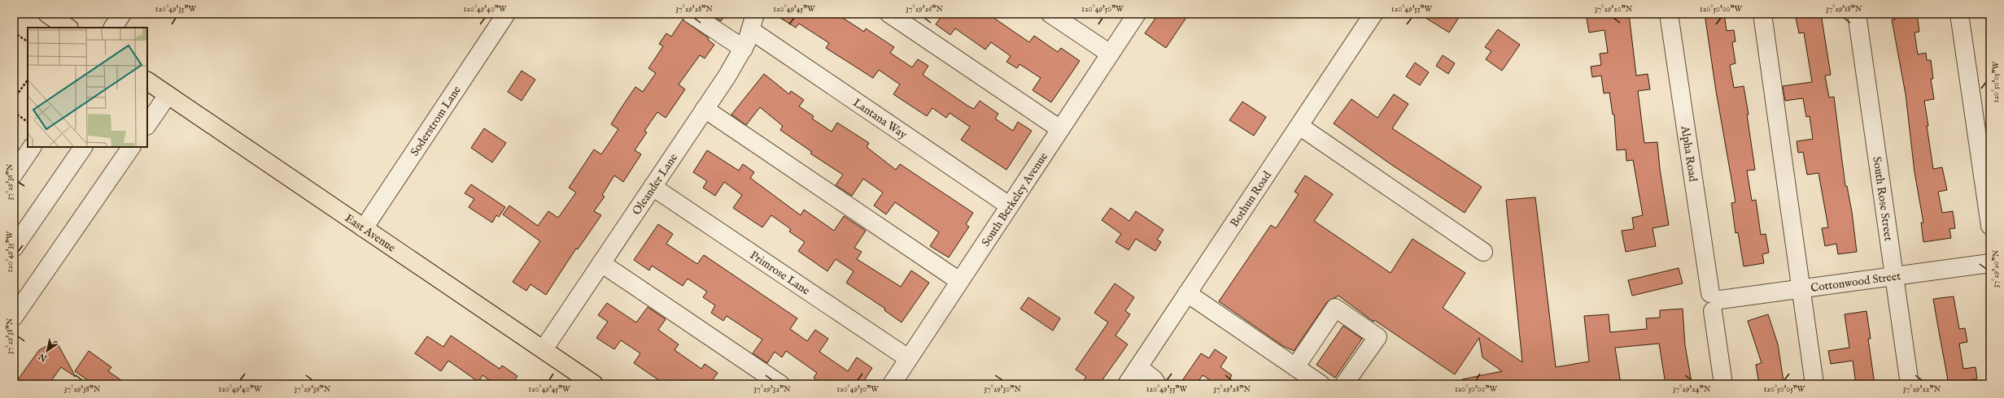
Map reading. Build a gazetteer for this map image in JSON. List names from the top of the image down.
{
  "streets": {
    "main road": ["East Avenue"],
    "street": [
      "Lantana Way",
      "Soderstrom Lane",
      "Alpha Road",
      "Oleander Lane",
      "South Berkeley Avenue",
      "Bothun Road",
      "South Rose Street",
      "Primrose Lane",
      "Cottonwood Street"
    ]
  },
  "crossings": [
    ["Lantana Way", "Oleander Lane"],
    ["Lantana Way", "South Berkeley Avenue"],
    ["Soderstrom Lane", "East Avenue"],
    ["Alpha Road", "Cottonwood Street"],
    ["Oleander Lane", "East Avenue"],
    ["Oleander Lane", "Primrose Lane"],
    ["South Berkeley Avenue", "Primrose Lane"],
    ["South Rose Street", "Cottonwood Street"]
  ],
  "north": "bottom left",
  "coordinates": [
    "120°49'35\"W",
    "120°49'40\"W",
    "37°29'28\"N",
    "120°49'45\"W",
    "37°29'26\"N",
    "120°49'50\"W",
    "120°49'55\"W",
    "37°29'20\"N",
    "120°50'00\"W",
    "37°29'18\"N",
    "120°50'05\"W",
    "37°29'36\"N",
    "37°29'38\"N",
    "37°29'32\"N",
    "37°29'30\"N",
    "37°29'24\"N",
    "37°29'22\"N"
  ]
}
